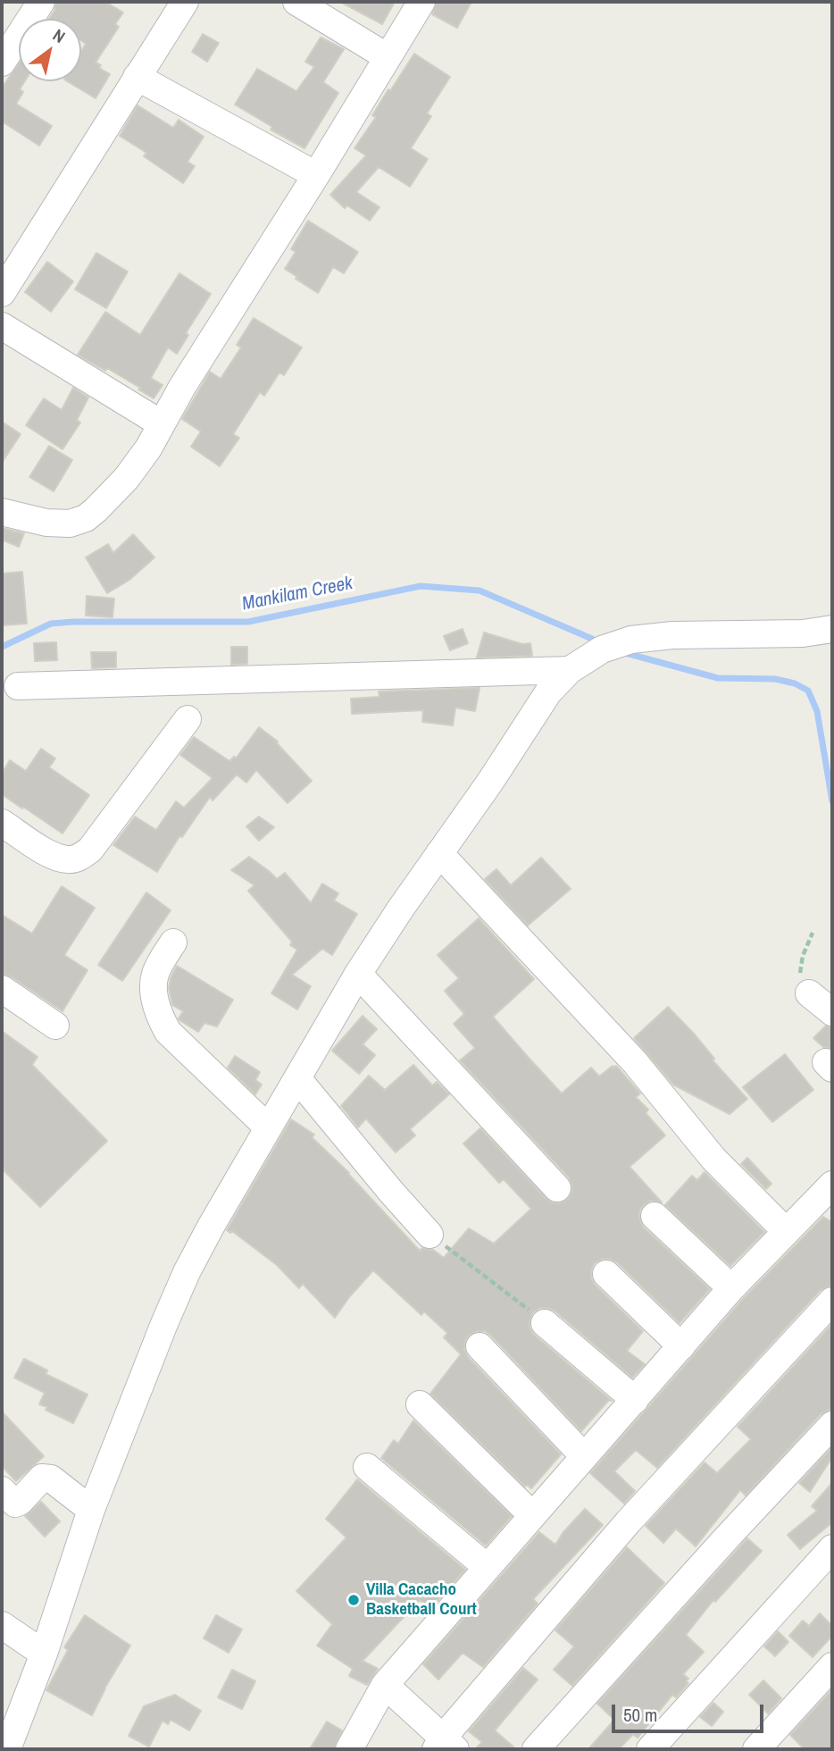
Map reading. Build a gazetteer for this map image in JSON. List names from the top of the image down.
{
  "water": ["Mankilam Creek"],
  "places": ["Villa Cacacho Basketball Court"],
  "scale_bar": "50 m",
  "north": "top right"
}
